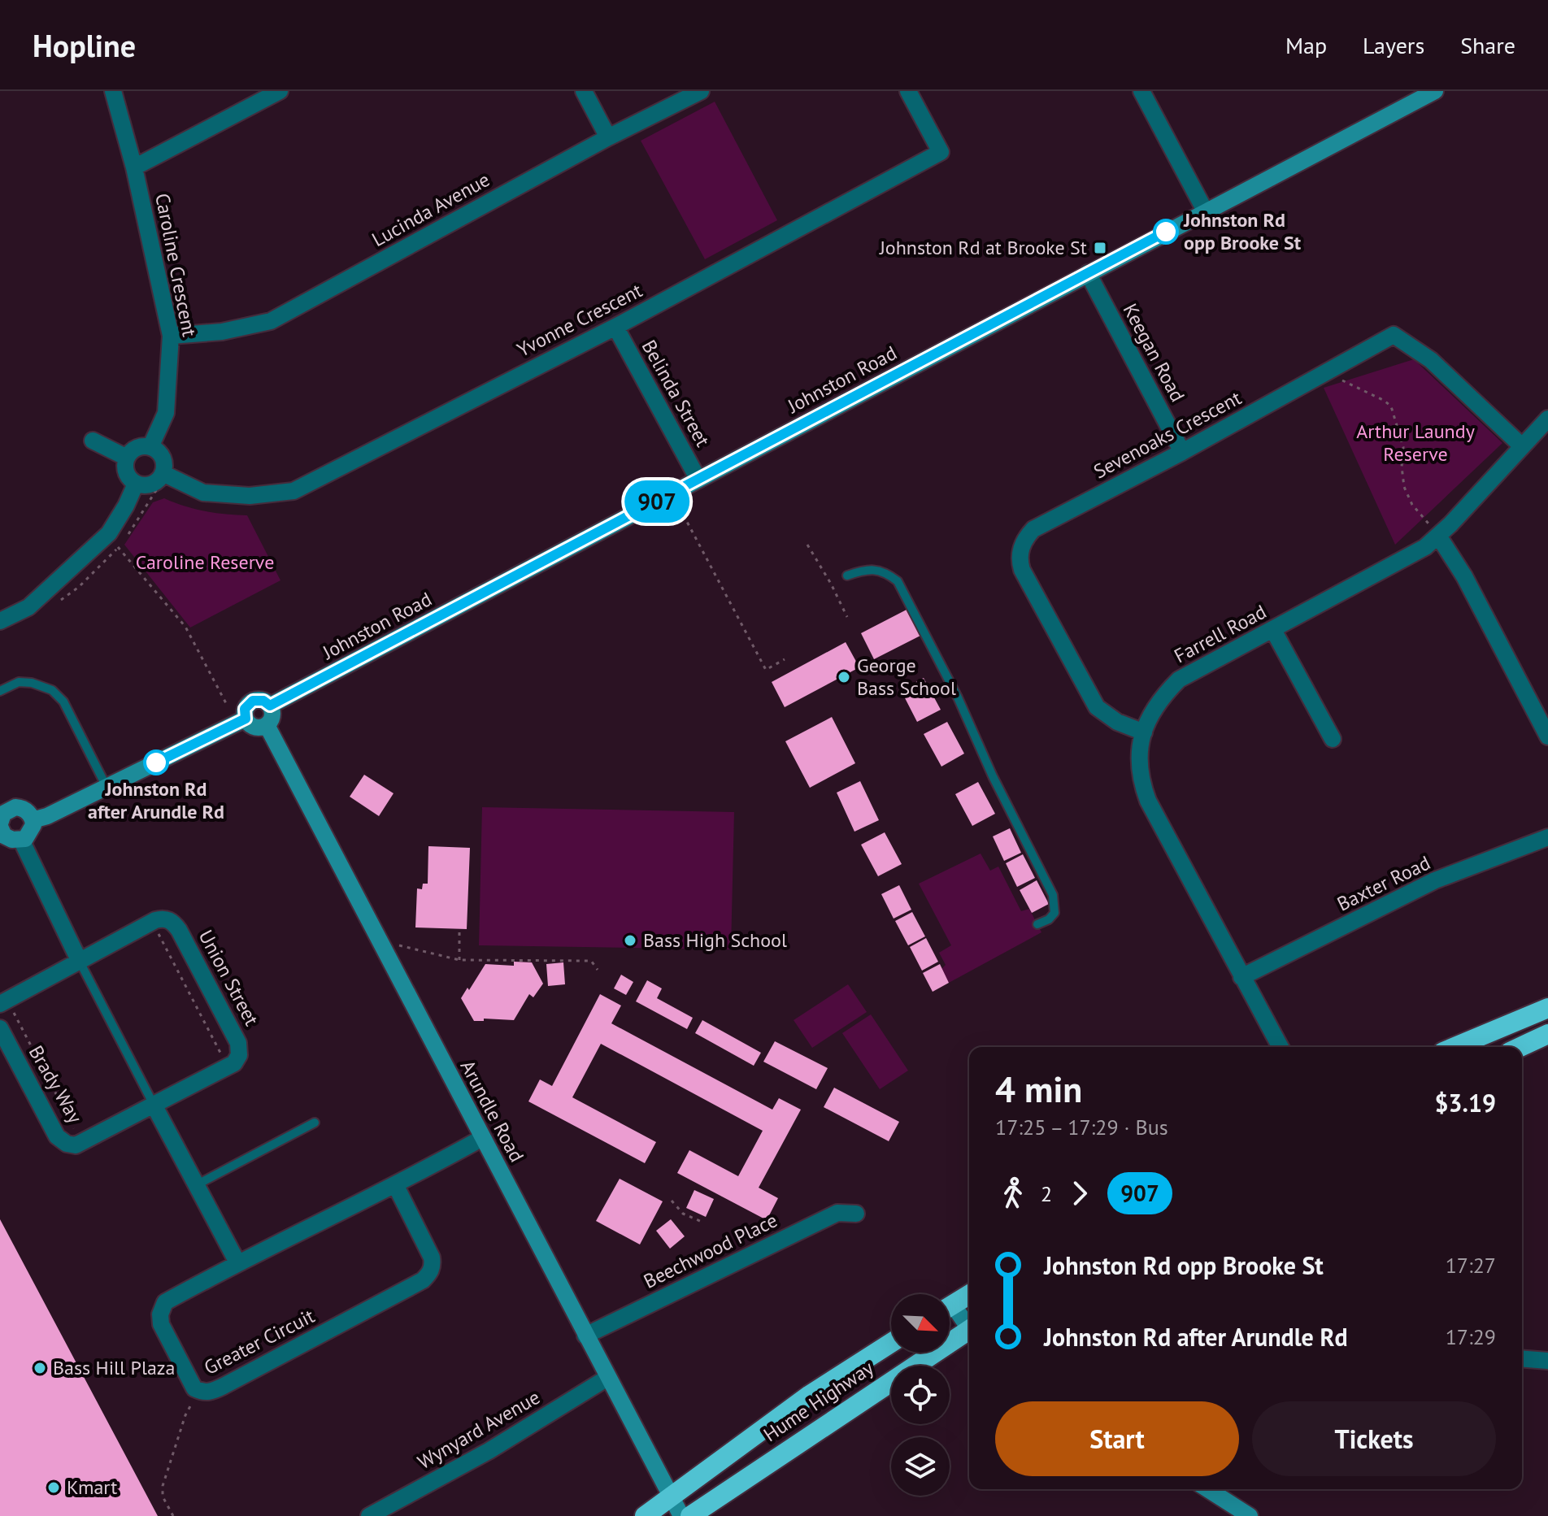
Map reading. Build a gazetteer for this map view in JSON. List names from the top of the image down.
{
  "streets": {
    "highway": ["Hume Highway"],
    "street": [
      "Lucinda Avenue",
      "Caroline Crescent",
      "Yvonne Crescent",
      "Keegan Road",
      "Johnston Road",
      "Belinda Street",
      "Sevenoaks Crescent",
      "Farrell Road",
      "Baxter Road",
      "Union Street",
      "Brady Way",
      "Arundle Road",
      "Beechwood Place",
      "Greater Circuit",
      "Wynyard Avenue"
    ]
  },
  "crossings": [
    ["Lucinda Avenue", "Caroline Crescent"],
    ["Caroline Crescent", "Yvonne Crescent"],
    ["Yvonne Crescent", "Belinda Street"],
    ["Keegan Road", "Johnston Road"],
    ["Keegan Road", "Sevenoaks Crescent"],
    ["Johnston Road", "Belinda Street"],
    ["Johnston Road", "Arundle Road"],
    ["Sevenoaks Crescent", "Farrell Road"],
    ["Farrell Road", "Baxter Road"],
    ["Arundle Road", "Beechwood Place"],
    ["Arundle Road", "Greater Circuit"],
    ["Arundle Road", "Hume Highway"],
    ["Arundle Road", "Wynyard Avenue"]
  ],
  "parks": ["Arthur Laundy Reserve", "Caroline Reserve"],
  "places": {
    "other": [
      "Johnston Rd opp Brooke St",
      "George Bass School",
      "Johnston Rd after Arundle Rd",
      "Bass High School",
      "Bass Hill Plaza",
      "Kmart"
    ],
    "transit": ["Johnston Rd at Brooke St"]
  },
  "lines": ["bus line 907"],
  "north": "bottom right",
  "page": {
    "header": "Hopline",
    "nav": ["Map", "Layers", "Share"],
    "on_map": "907",
    "heading": ["4 min", "17:25 – 17:29 · Bus", "$3.19"],
    "legs": ["2", "907"],
    "list": [
      {
        "name": "Johnston Rd opp Brooke St",
        "value": "17:27"
      },
      {
        "name": "Johnston Rd after Arundle Rd",
        "value": "17:29"
      }
    ],
    "buttons": ["Start", "Tickets"]
  }
}
